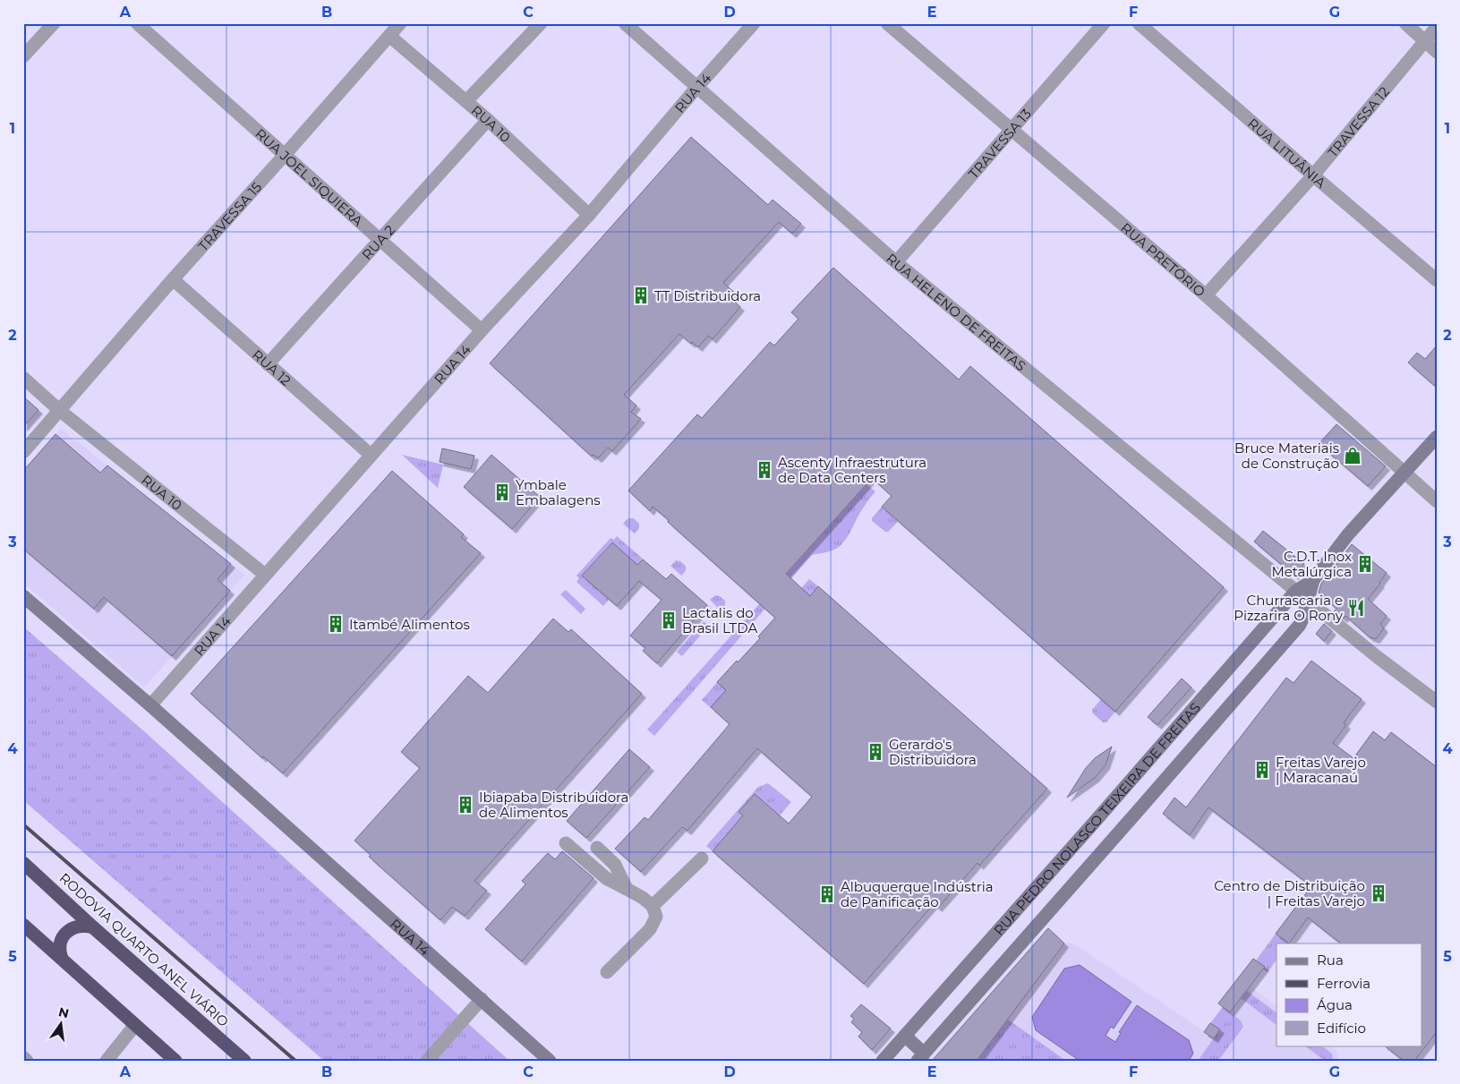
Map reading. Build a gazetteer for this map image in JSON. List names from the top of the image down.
{
  "streets": {
    "highway": ["RODOVIA QUARTO ANEL VIÁRIO"],
    "main road": ["RUA 14", "RUA PEDRO NOLASCO TEIXEIRA DE FREITAS"],
    "street": [
      "TRAVESSA 12",
      "RUA 10",
      "TRAVESSA 13",
      "RUA LITUÂNIA",
      "RUA JOEL SIQUIERA",
      "TRAVESSA 15",
      "RUA 2",
      "RUA PRETÓRIO",
      "RUA HELENO DE FREITAS",
      "RUA 12"
    ]
  },
  "crossings": [
    ["RUA 14", "RUA 10"],
    ["RUA 14", "RUA JOEL SIQUIERA"],
    ["RUA 14", "RUA HELENO DE FREITAS"],
    ["RUA 14", "RUA 12"],
    ["TRAVESSA 12", "RUA LITUÂNIA"],
    ["TRAVESSA 12", "RUA PRETÓRIO"],
    ["RUA 10", "TRAVESSA 15"],
    ["RUA 10", "RUA 2"],
    ["TRAVESSA 13", "RUA PRETÓRIO"],
    ["TRAVESSA 13", "RUA HELENO DE FREITAS"],
    ["RUA JOEL SIQUIERA", "TRAVESSA 15"],
    ["RUA JOEL SIQUIERA", "RUA 2"],
    ["TRAVESSA 15", "RUA 12"],
    ["RUA 2", "RUA 12"],
    ["RUA PRETÓRIO", "RUA PEDRO NOLASCO TEIXEIRA DE FREITAS"],
    ["RUA HELENO DE FREITAS", "RUA PEDRO NOLASCO TEIXEIRA DE FREITAS"]
  ],
  "places": {
    "building": [
      "TT Distribuidora",
      "Ascenty Infraestrutura de Data Centers",
      "Ymbale Embalagens",
      "C.D.T. Inox Metalúrgica",
      "Lactalis do Brasil LTDA",
      "Itambé Alimentos",
      "Gerardo's Distribuidora",
      "Freitas Varejo | Maracanaú",
      "Ibiapaba Distribuidora de Alimentos",
      "Centro de Distribuição | Freitas Varejo",
      "Albuquerque Indústria de Panificação"
    ],
    "shop": ["Bruce Materiais de Construção"],
    "restaurant": ["Churrascaria e Pizzarira O Rony"]
  },
  "legend": [
    "Rua",
    "Ferrovia",
    "Água",
    "Edifício"
  ],
  "north": "top",
  "grid": {
    "columns": [
      "A",
      "B",
      "C",
      "D",
      "E",
      "F",
      "G"
    ],
    "rows": [
      "1",
      "2",
      "3",
      "4",
      "5"
    ]
  }
}
